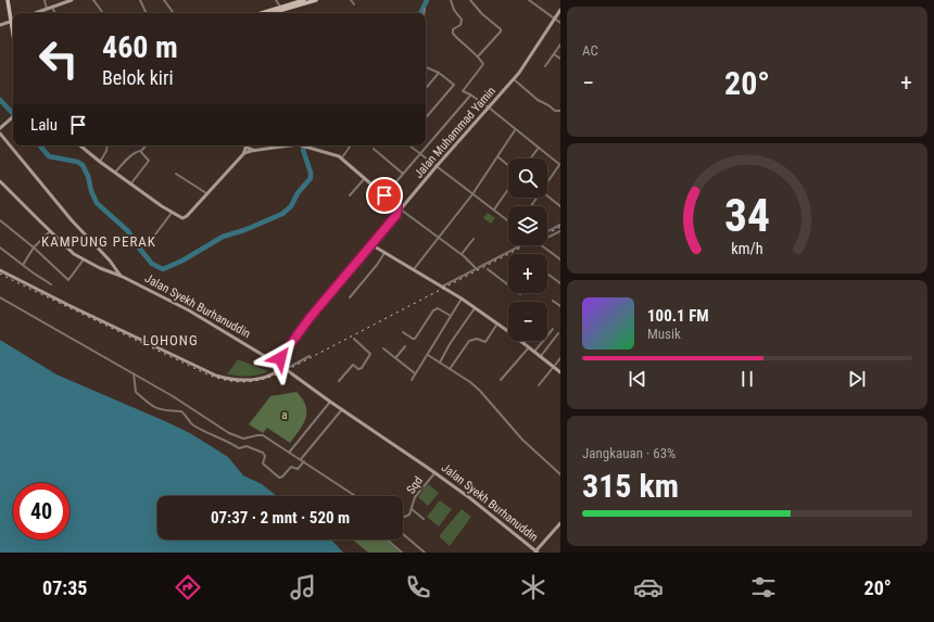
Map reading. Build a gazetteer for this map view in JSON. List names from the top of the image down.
{
  "streets": {
    "street": ["Jalan Muhammad Yamin", "Jalan Syekh Burhanuddin", "Sqd"]
  },
  "crossings": [
    ["Jalan Muhammad Yamin", "Jalan Syekh Burhanuddin"],
    ["Jalan Syekh Burhanuddin", "Sqd"]
  ],
  "districts": ["KAMPUNG PERAK", "LOHONG"],
  "parks": ["a"],
  "page": {
    "tile": [
      "AC",
      ["Jangkauan · 63%", "315 km"]
    ],
    "turn": ["460 m", "Belok kiri"],
    "heat": ["−", "20°", "+"],
    "then": "Lalu",
    "map_buttons": ["+", "−"],
    "song": ["100.1 FM", "Musik"],
    "limit": "40",
    "trip": "07:37 · 2 mnt · 520 m",
    "tabs": ["07:35", "20°"],
    "gauge": ["34", "km/h"]
  }
}
